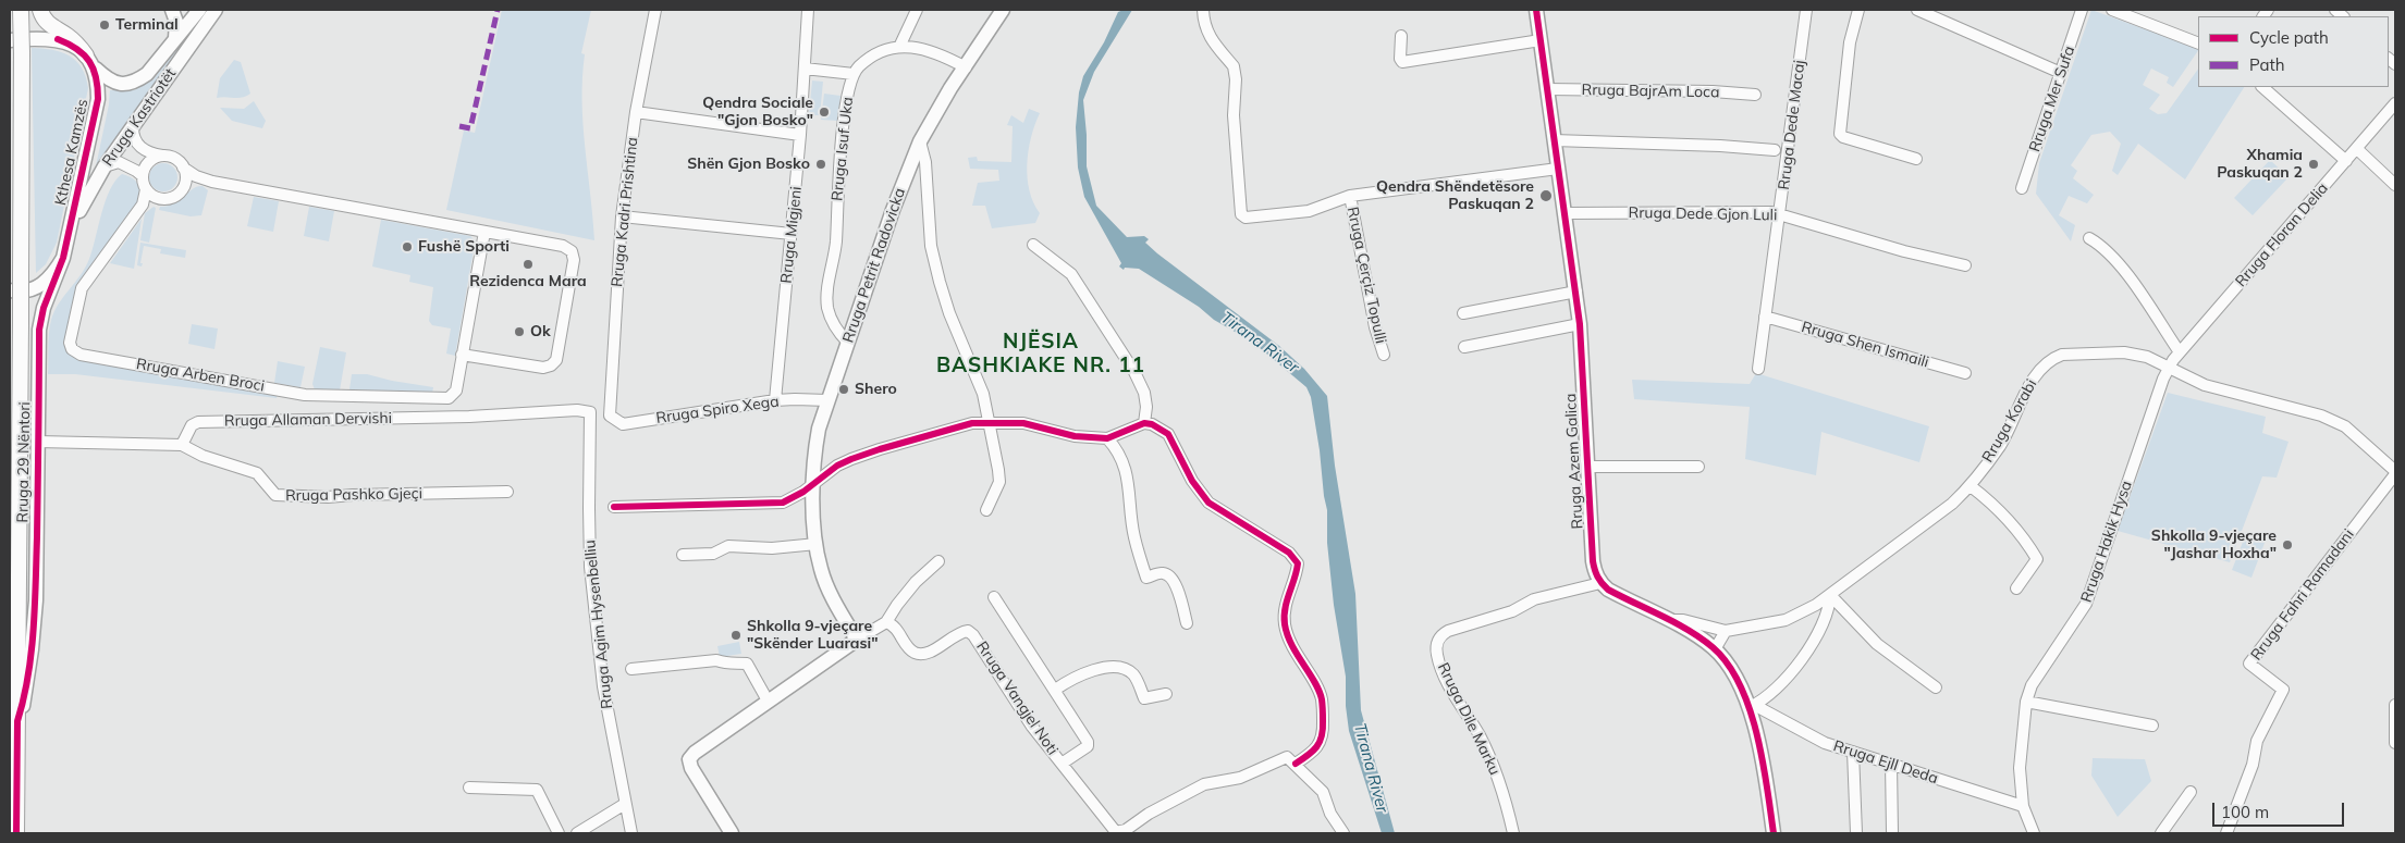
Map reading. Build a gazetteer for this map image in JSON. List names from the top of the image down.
{
  "streets": {
    "highway": ["Rruga 29 Nëntori"],
    "main road": [
      "Rruga Kastriotët",
      "Kthesa Kamzës",
      "Rruga Petrit Radovicka",
      "Rruga Azem Galica"
    ],
    "street": [
      "Rruga BajrAm Loca",
      "Rruga Mer Sufa",
      "Rruga Dede Macaj",
      "Rruga Isuf Uka",
      "Rruga Kadri Prishtina",
      "Rruga Dede Gjon Luli",
      "Rruga Migjeni",
      "Rruga Floran Delia",
      "Rruga Çerçiz Topulli",
      "Rruga Shen Ismaili",
      "Rruga Arben Broci",
      "Rruga Spiro Xega",
      "Rruga Allaman Dervishi",
      "Rruga Korabi",
      "Rruga Pashko Gjeçi",
      "Rruga Hakik Hysa",
      "Rruga Fahri Ramadani",
      "Rruga Agim Hysenbelliu",
      "Rruga Vangjel Noti",
      "Rruga Dile Marku",
      "Rruga Ejll Deda"
    ]
  },
  "crossings": [
    ["Rruga BajrAm Loca", "Rruga Azem Galica"],
    ["Rruga Kastriotët", "Kthesa Kamzës"],
    ["Rruga Dede Macaj", "Rruga Dede Gjon Luli"],
    ["Rruga Dede Macaj", "Rruga Shen Ismaili"],
    ["Rruga Isuf Uka", "Rruga Petrit Radovicka"],
    ["Kthesa Kamzës", "Rruga 29 Nëntori"],
    ["Rruga Kadri Prishtina", "Rruga Spiro Xega"],
    ["Rruga Dede Gjon Luli", "Rruga Azem Galica"],
    ["Rruga Migjeni", "Rruga Spiro Xega"],
    ["Rruga Floran Delia", "Rruga Korabi"],
    ["Rruga Floran Delia", "Rruga Hakik Hysa"],
    ["Rruga Petrit Radovicka", "Rruga Spiro Xega"],
    ["Rruga Allaman Dervishi", "Rruga Pashko Gjeçi"],
    ["Rruga Allaman Dervishi", "Rruga Agim Hysenbelliu"],
    ["Rruga Korabi", "Rruga Hakik Hysa"],
    ["Rruga Korabi", "Rruga Fahri Ramadani"],
    ["Rruga Azem Galica", "Rruga Dile Marku"],
    ["Rruga Hakik Hysa", "Rruga Ejll Deda"]
  ],
  "districts": ["NJËSIA BASHKIAKE NR. 11"],
  "water": ["Tirana River"],
  "places": [
    "Terminal",
    "Qendra Sociale \"Gjon Bosko\"",
    "Shën Gjon Bosko",
    "Xhamia Paskuqan 2",
    "Qendra Shëndetësore Paskuqan 2",
    "Fushë Sporti",
    "Rezidenca Mara",
    "Ok",
    "Shero",
    "Shkolla 9-vjeçare \"Jashar Hoxha\"",
    "Shkolla 9-vjeçare \"Skënder Luarasi\""
  ],
  "legend": ["Cycle path", "Path"],
  "scale_bar": "100 m"
}
